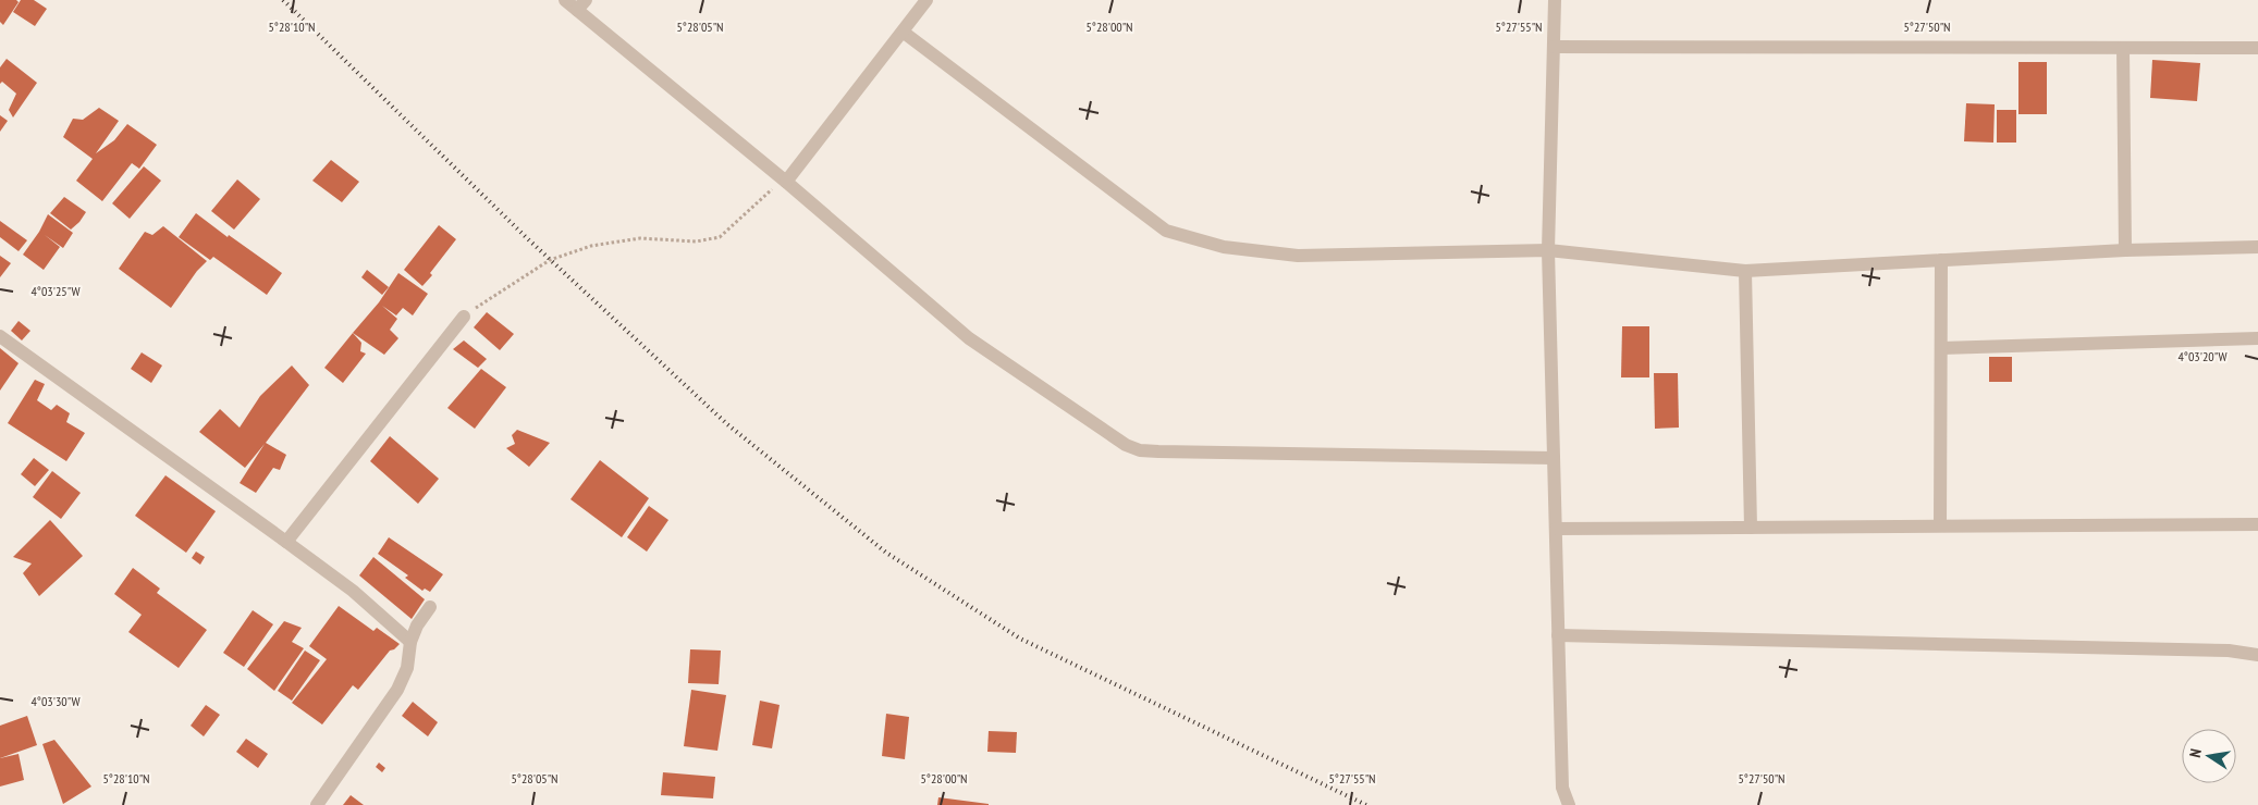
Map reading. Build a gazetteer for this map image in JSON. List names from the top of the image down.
{
  "north": "left",
  "coordinates": [
    "5°28'10\"N",
    "5°28'05\"N",
    "5°28'00\"N",
    "5°27'55\"N",
    "5°27'50\"N",
    "4°03'25\"W",
    "4°03'20\"W",
    "4°03'30\"W"
  ]
}
